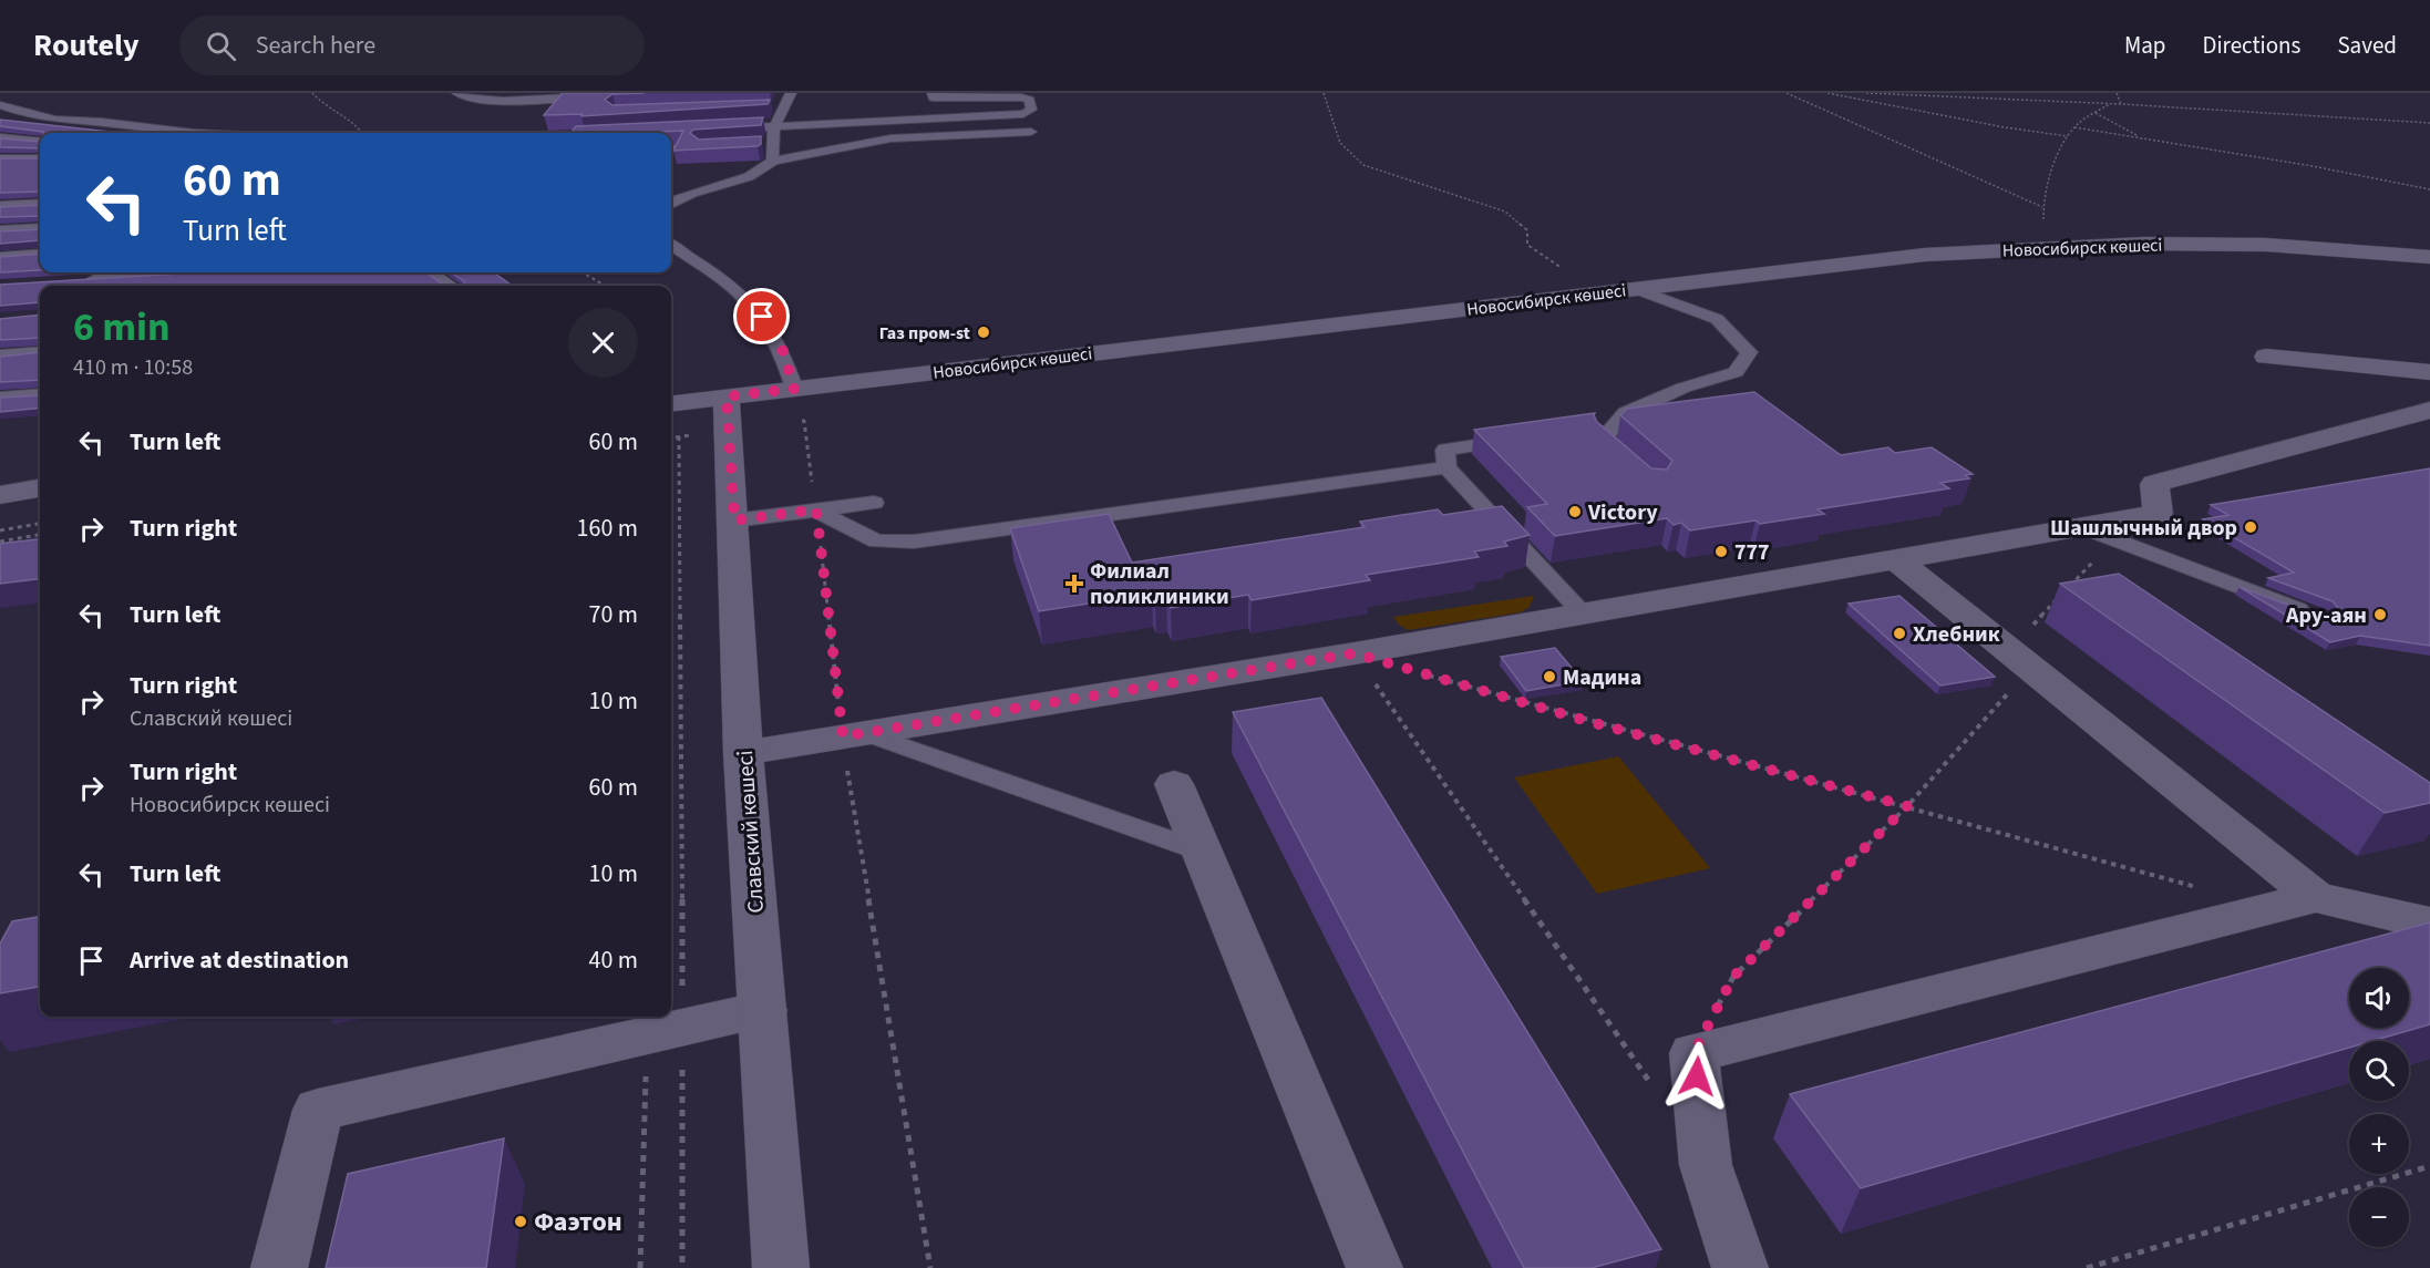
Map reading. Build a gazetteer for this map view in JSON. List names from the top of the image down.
{
  "streets": {
    "street": ["Новосибирск көшесі", "Славский көшесі"]
  },
  "crossings": [
    ["Новосибирск көшесі", "Славский көшесі"]
  ],
  "places": {
    "other": [
      "Газ пром-st",
      "Victory",
      "Шашлычный двор",
      "777",
      "Ару-аян",
      "Хлебник",
      "Мадина",
      "Фаэтон"
    ],
    "health": ["Филиал поликлиники"]
  },
  "page": {
    "header": "Routely",
    "search": "Search here",
    "nav": ["Map", "Directions", "Saved"],
    "turn": ["60 m", "Turn left"],
    "heading": ["6 min", "410 m · 10:58"],
    "list": [
      {
        "name": "Turn left",
        "value": "60 m"
      },
      {
        "name": "Turn right",
        "value": "160 m"
      },
      {
        "name": "Turn left",
        "value": "70 m"
      },
      {
        "name": "Turn right",
        "note": "Славский көшесі",
        "value": "10 m"
      },
      {
        "name": "Turn right",
        "note": "Новосибирск көшесі",
        "value": "60 m"
      },
      {
        "name": "Turn left",
        "value": "10 m"
      },
      {
        "name": "Arrive at destination",
        "value": "40 m"
      }
    ],
    "map_buttons": ["+", "−"]
  }
}
